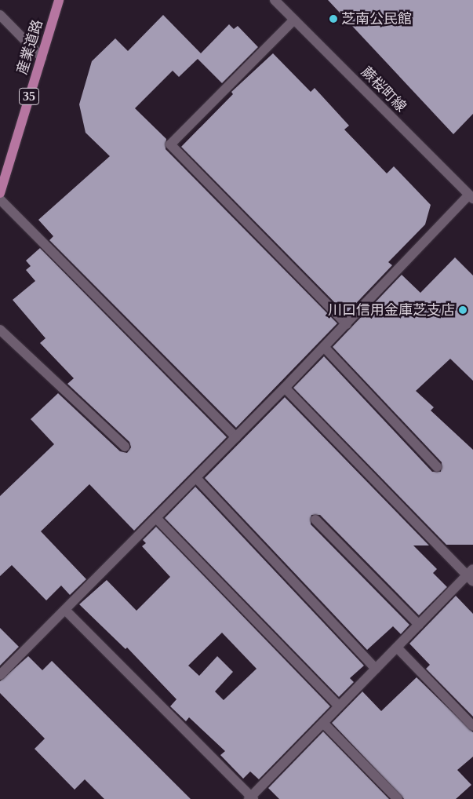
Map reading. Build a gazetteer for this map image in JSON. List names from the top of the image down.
{
  "streets": {
    "main road": ["産業道路", "35"],
    "street": ["蕨桜町線"]
  },
  "places": ["芝南公民館", "川口信用金庫芝支店"]
}
